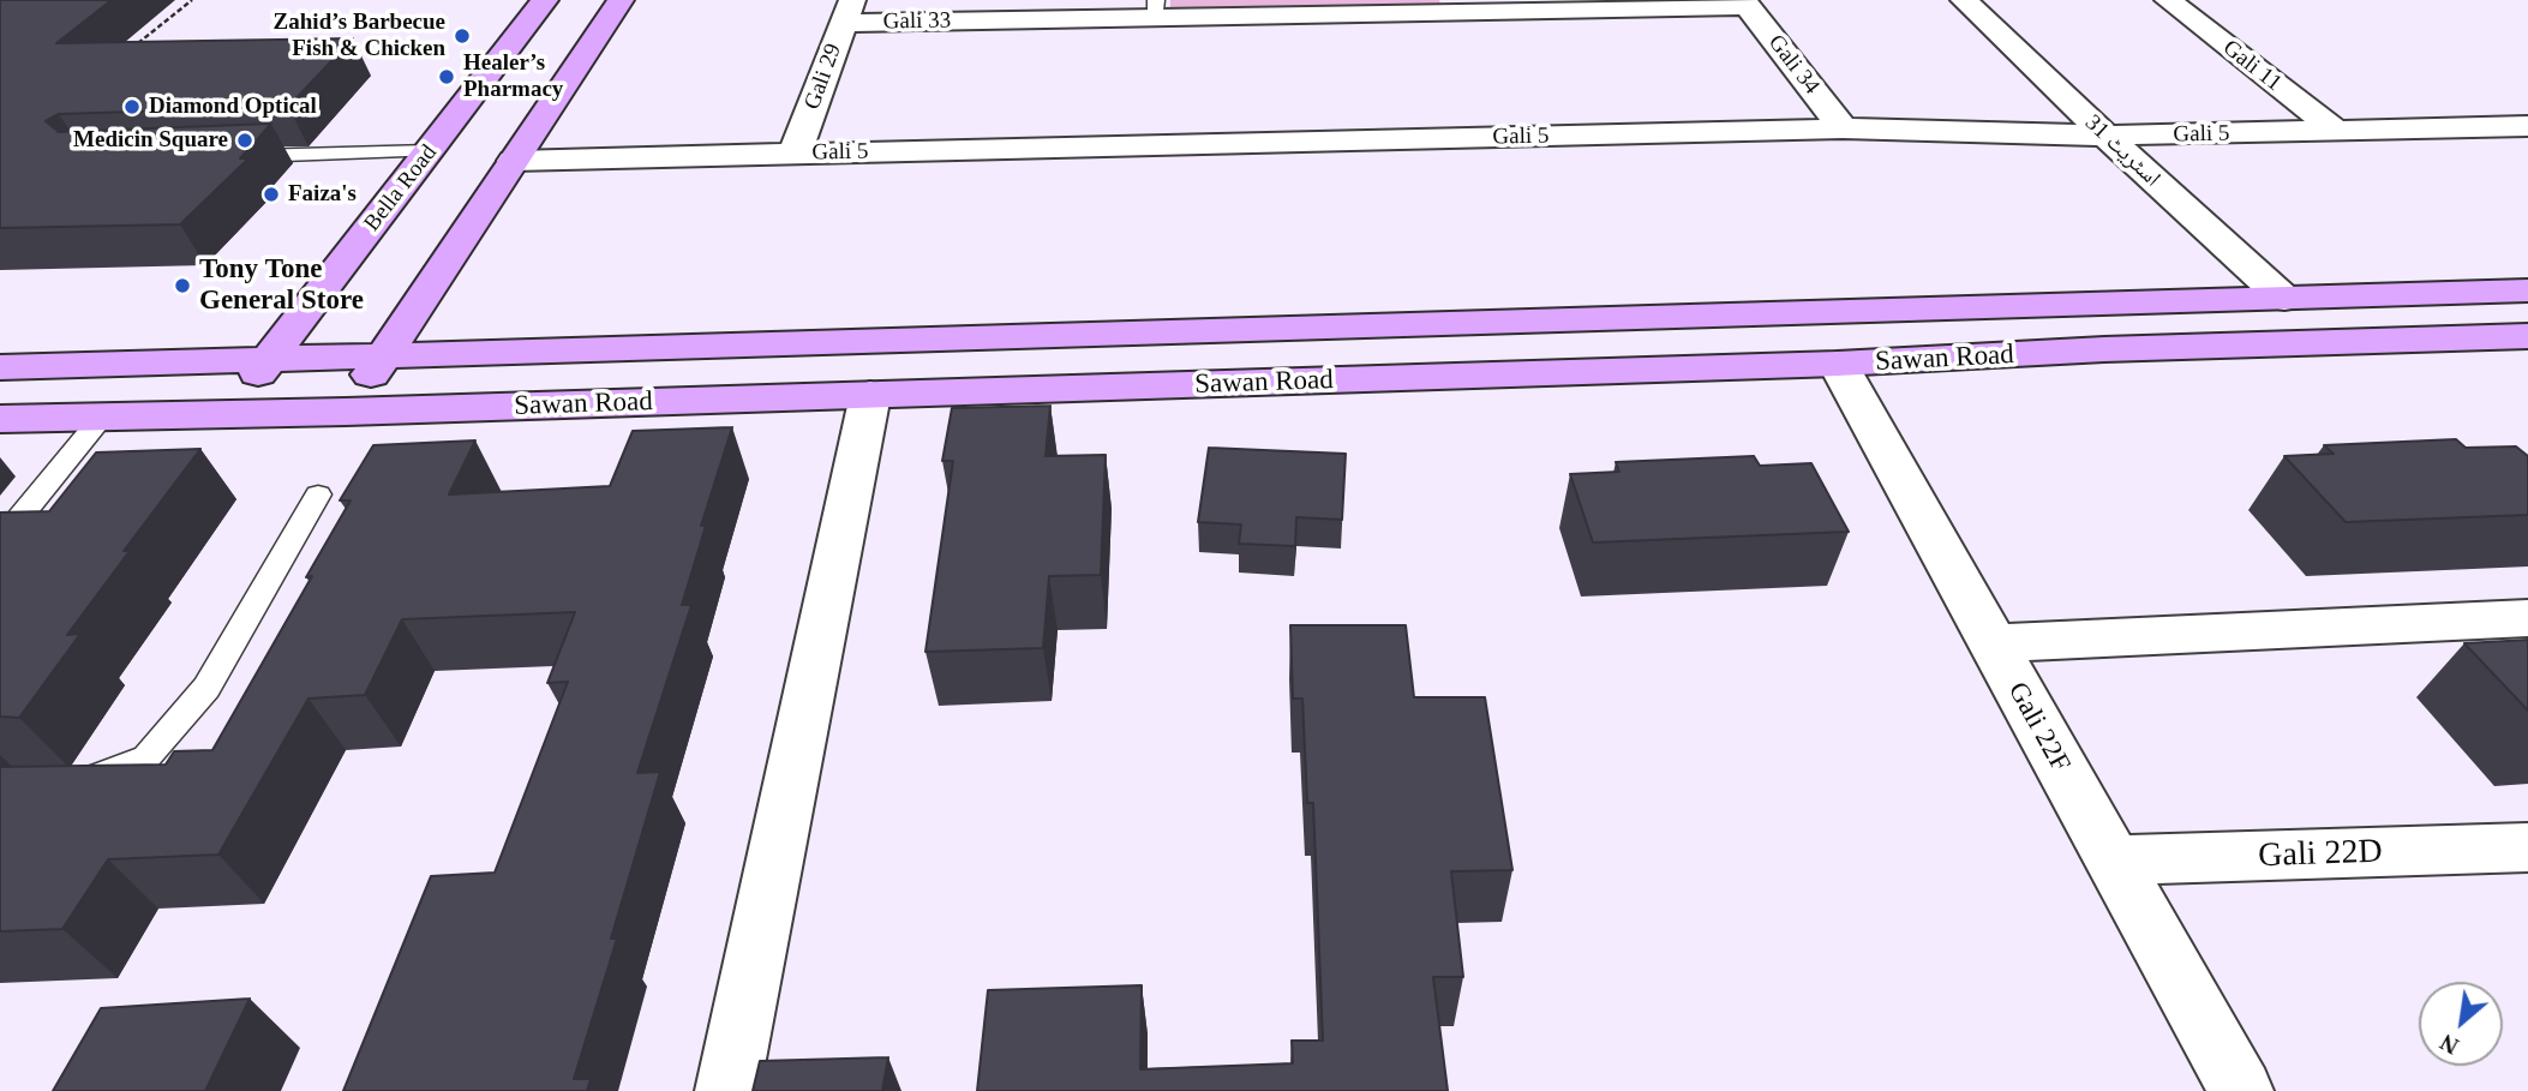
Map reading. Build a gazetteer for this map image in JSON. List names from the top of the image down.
{
  "streets": {
    "main road": ["Bella Road", "Sawan Road"],
    "street": [
      "Gali 33",
      "Gali 34",
      "Gali 11",
      "Gali 29",
      "Gali 5",
      "اسٹریٹ 31",
      "Gali 22F",
      "Gali 22D"
    ]
  },
  "crossings": [
    ["Gali 33", "Gali 34"],
    ["Gali 33", "Gali 29"],
    ["Gali 34", "Gali 5"],
    ["Gali 11", "Gali 5"],
    ["Gali 29", "Gali 5"],
    ["Gali 5", "اسٹریٹ 31"],
    ["اسٹریٹ 31", "Sawan Road"],
    ["Bella Road", "Sawan Road"],
    ["Sawan Road", "Gali 22F"],
    ["Gali 22F", "Gali 22D"]
  ],
  "places": [
    "Zahid’s Barbecue Fish & Chicken",
    "Healer’s Pharmacy",
    "Diamond Optical",
    "Medicin Square",
    "Faiza's",
    "Tony Tone General Store"
  ],
  "north": "bottom left"
}
